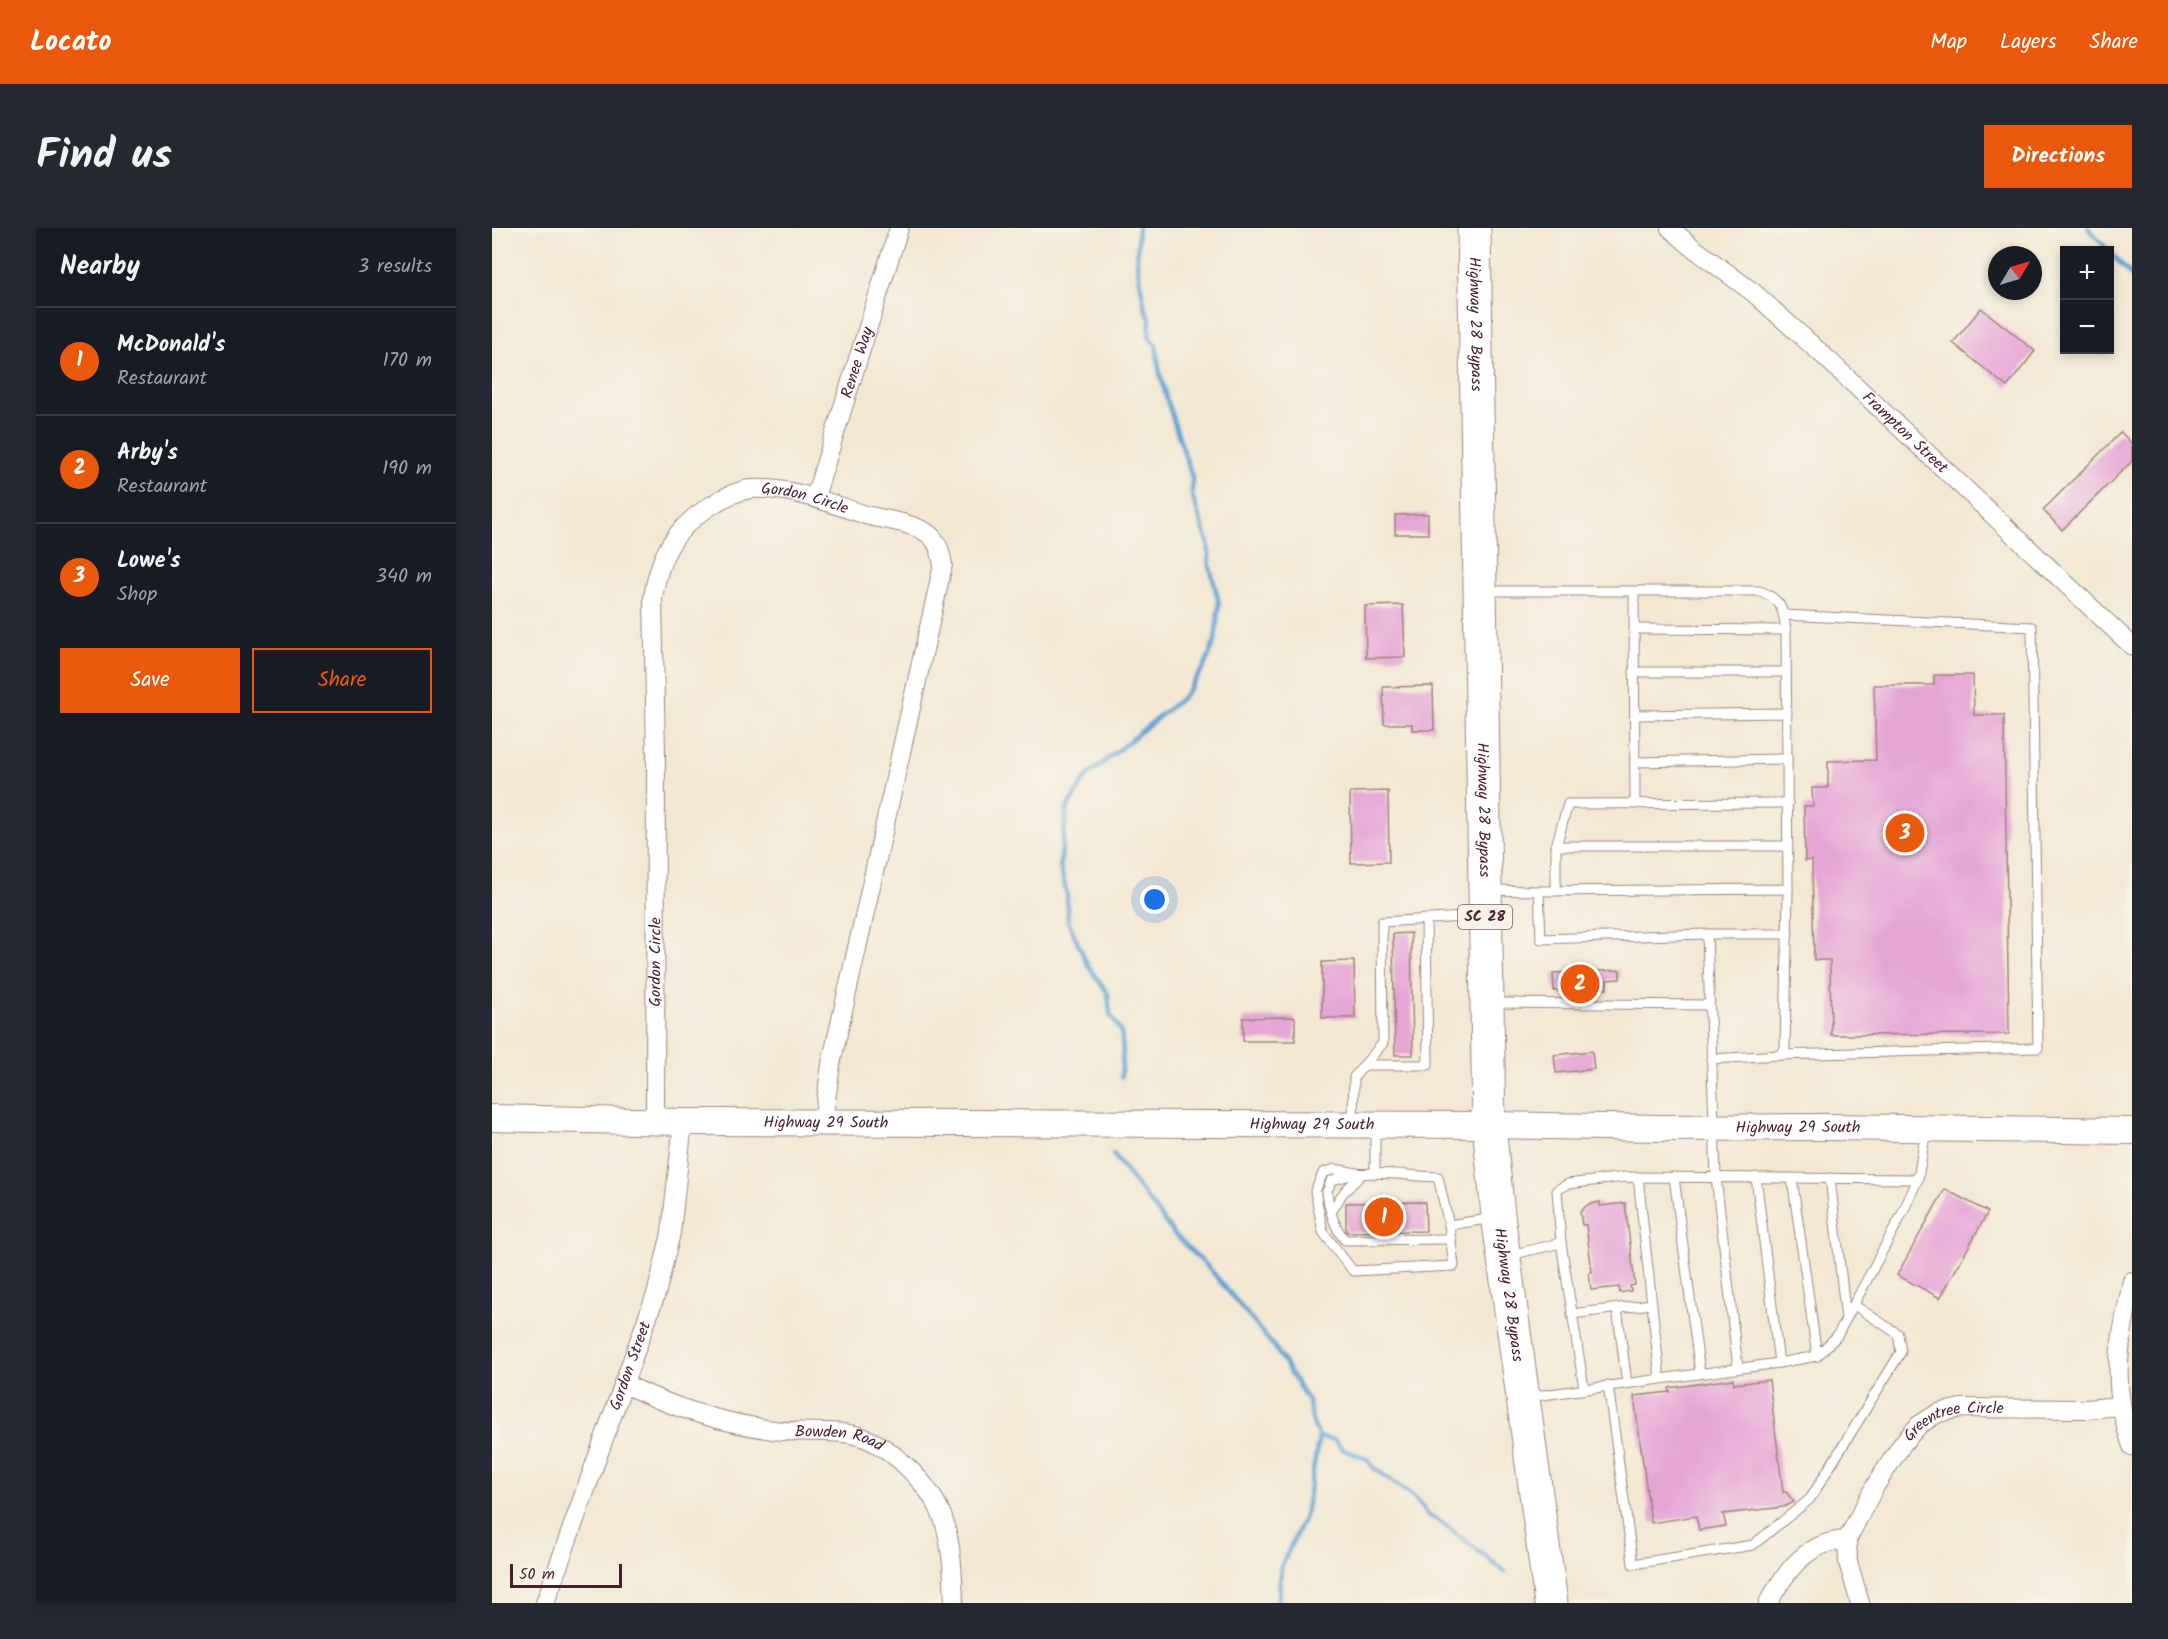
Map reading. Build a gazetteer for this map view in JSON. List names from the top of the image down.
{
  "streets": {
    "highway": ["Highway 28 Bypass", "SC 28"],
    "main road": ["Highway 29 South"],
    "street": [
      "Renee Way",
      "Frampton Street",
      "Gordon Circle",
      "Gordon Street",
      "Greentree Circle",
      "Bowden Road"
    ]
  },
  "crossings": [
    ["Highway 28 Bypass", "Highway 29 South"],
    ["Renee Way", "Gordon Circle"],
    ["Gordon Circle", "Highway 29 South"],
    ["Highway 29 South", "Gordon Street"],
    ["Gordon Street", "Bowden Road"]
  ],
  "scale_bar": "50 m",
  "north": "top right",
  "page": {
    "header": "Locato",
    "nav": ["Map", "Layers", "Share"],
    "title": "Find us",
    "buttons": [
      "Directions",
      ["Save", "Share"]
    ],
    "heading": ["Nearby", "3 results"],
    "map_buttons": ["+", "−"],
    "list": [
      {
        "mark": "1",
        "name": "McDonald's",
        "note": "Restaurant",
        "value": "170 m"
      },
      {
        "mark": "2",
        "name": "Arby's",
        "note": "Restaurant",
        "value": "190 m"
      },
      {
        "mark": "3",
        "name": "Lowe's",
        "note": "Shop",
        "value": "340 m"
      }
    ],
    "pins": ["3", "2", "1"],
    "scale": "50 m"
  }
}
